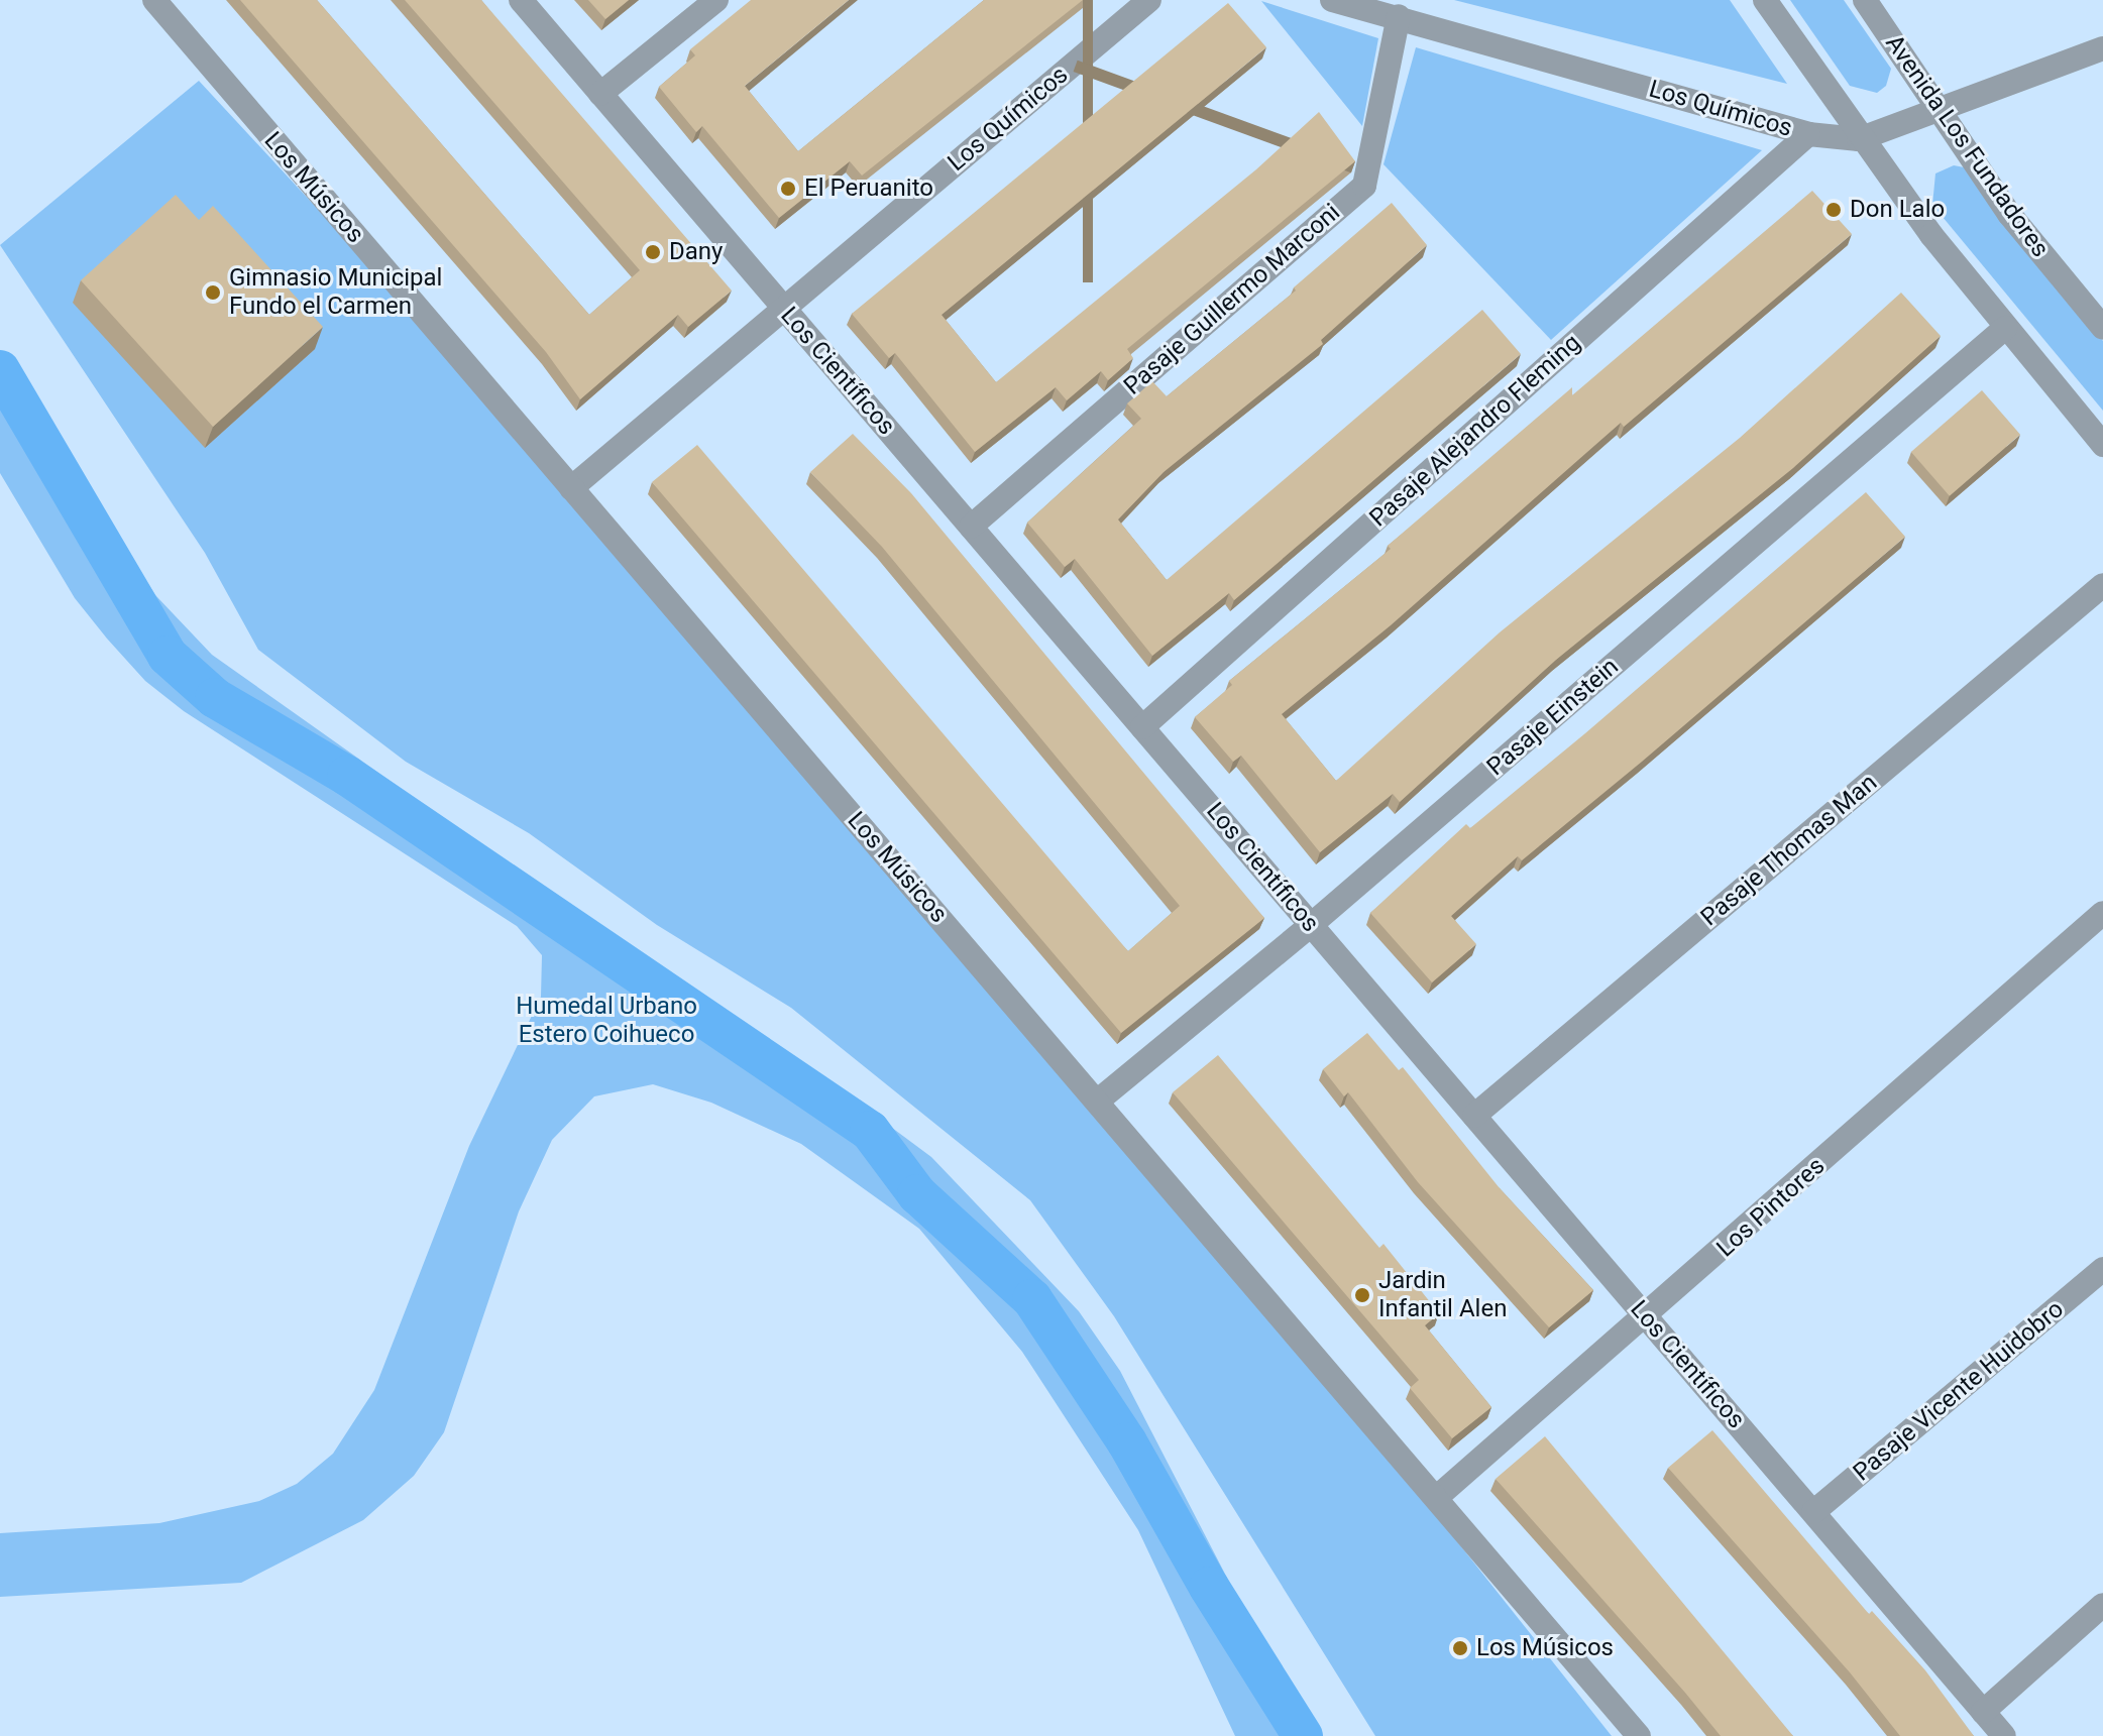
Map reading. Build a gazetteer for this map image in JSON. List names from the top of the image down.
{
  "streets": {
    "street": [
      "Los Químicos",
      "Avenida Los Fundadores",
      "Los Músicos",
      "Pasaje Guillermo Marconi",
      "Los Científicos",
      "Pasaje Alejandro Fleming",
      "Pasaje Einstein",
      "Pasaje Thomas Man",
      "Los Pintores",
      "Pasaje Vicente Huidobro"
    ]
  },
  "crossings": [
    ["Los Químicos", "Avenida Los Fundadores"],
    ["Los Químicos", "Los Músicos"],
    ["Los Químicos", "Pasaje Guillermo Marconi"],
    ["Los Químicos", "Los Científicos"],
    ["Los Químicos", "Pasaje Alejandro Fleming"],
    ["Los Músicos", "Pasaje Einstein"],
    ["Los Músicos", "Los Pintores"],
    ["Pasaje Guillermo Marconi", "Los Científicos"],
    ["Los Científicos", "Pasaje Alejandro Fleming"],
    ["Los Científicos", "Pasaje Einstein"],
    ["Los Científicos", "Pasaje Thomas Man"],
    ["Los Científicos", "Los Pintores"],
    ["Los Científicos", "Pasaje Vicente Huidobro"]
  ],
  "parks": ["Humedal Urbano Estero Coihueco"],
  "places": [
    "El Peruanito",
    "Don Lalo",
    "Dany",
    "Gimnasio Municipal Fundo el Carmen",
    "Jardin Infantil Alen",
    "Los Músicos"
  ]
}
